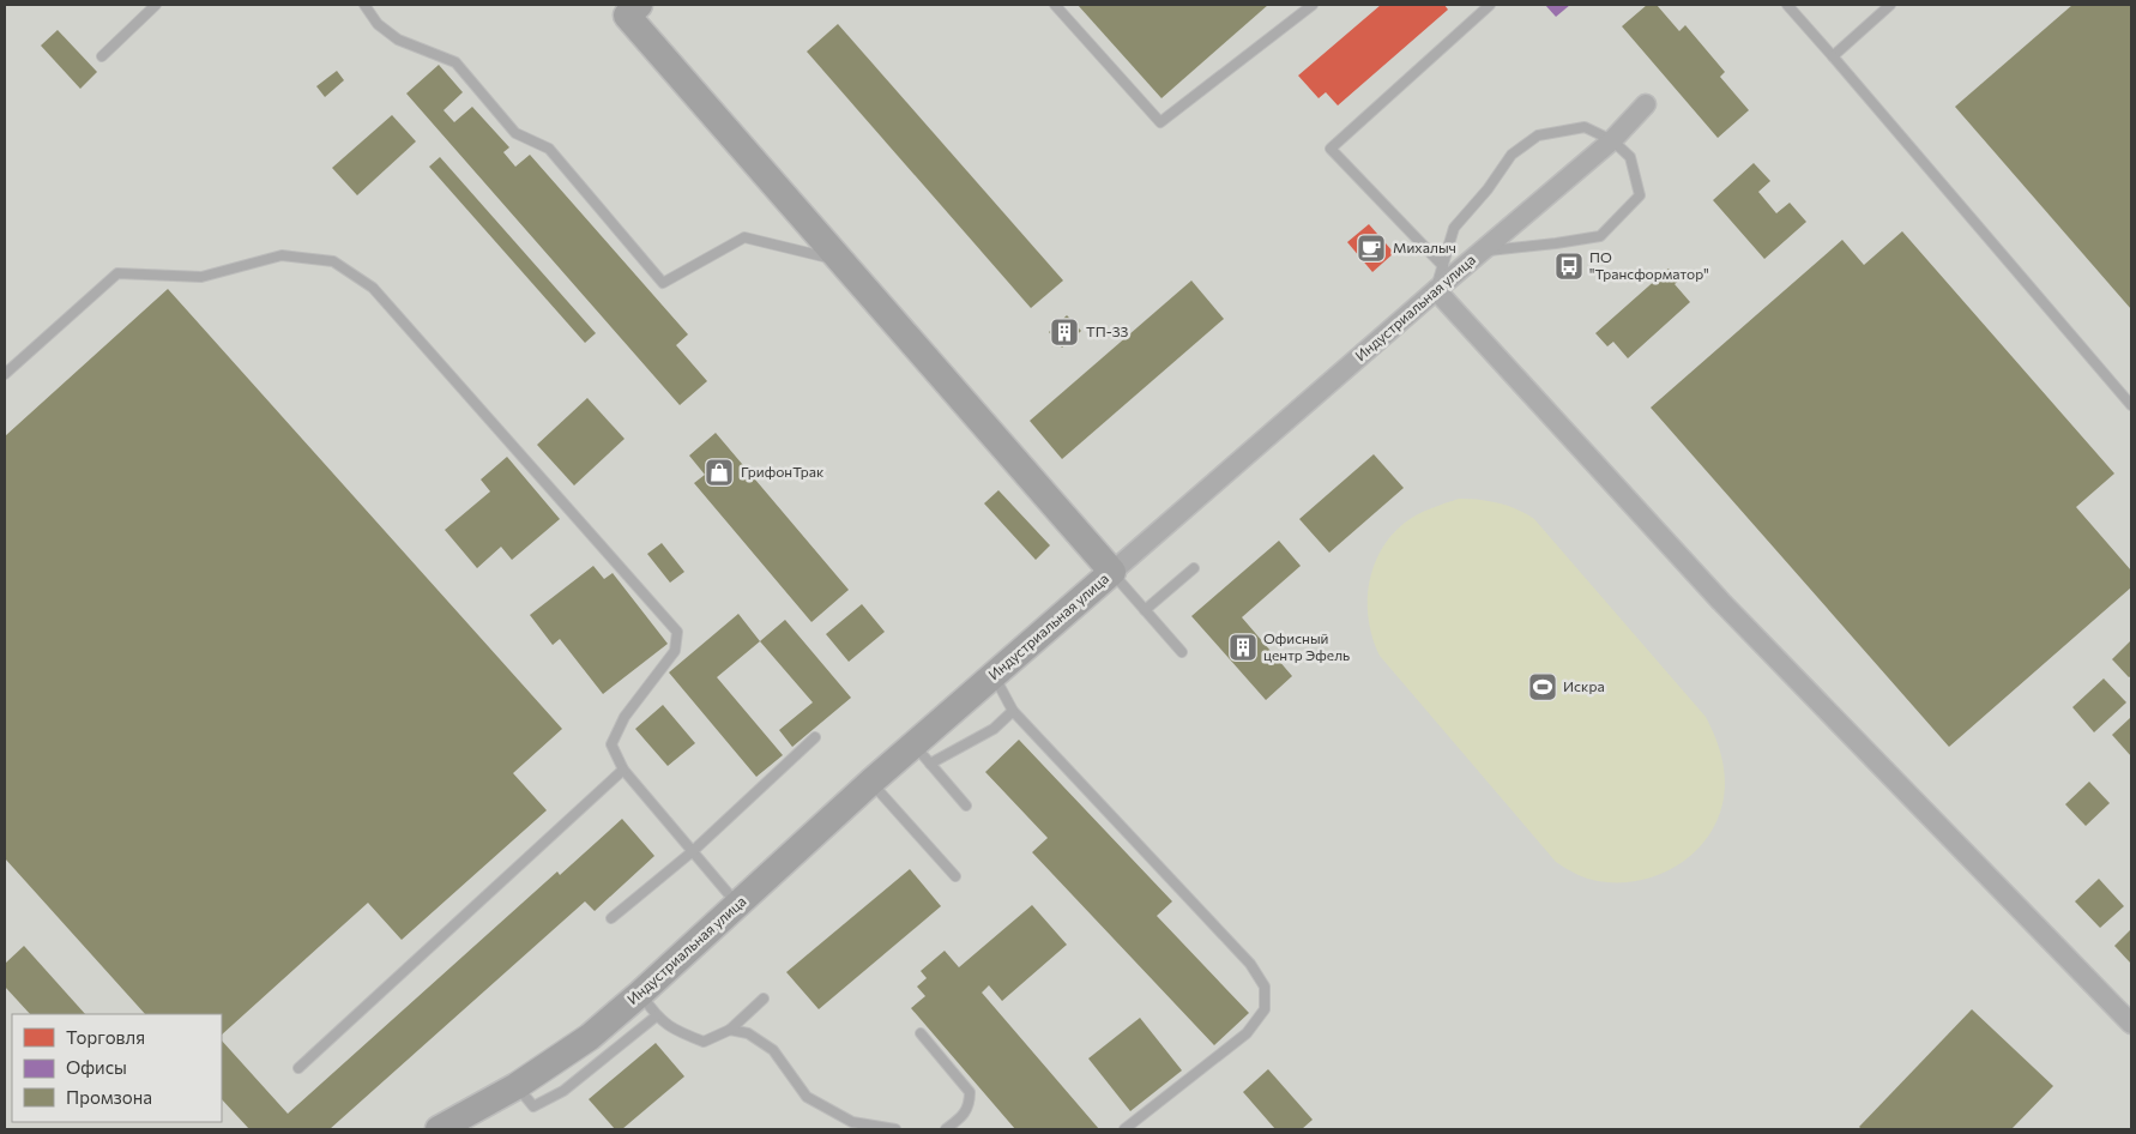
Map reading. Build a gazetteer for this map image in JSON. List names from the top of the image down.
{
  "streets": {
    "street": ["Индустриальная улица"]
  },
  "places": {
    "cafe": ["Михалыч"],
    "bus stop": ["ПО \"Трансформатор\""],
    "building": ["ТП-33", "Офисный центр Эфель"],
    "shop": ["ГрифонТрак"],
    "sports": ["Искра"]
  },
  "legend": ["Торговля", "Офисы", "Промзона"]
}
